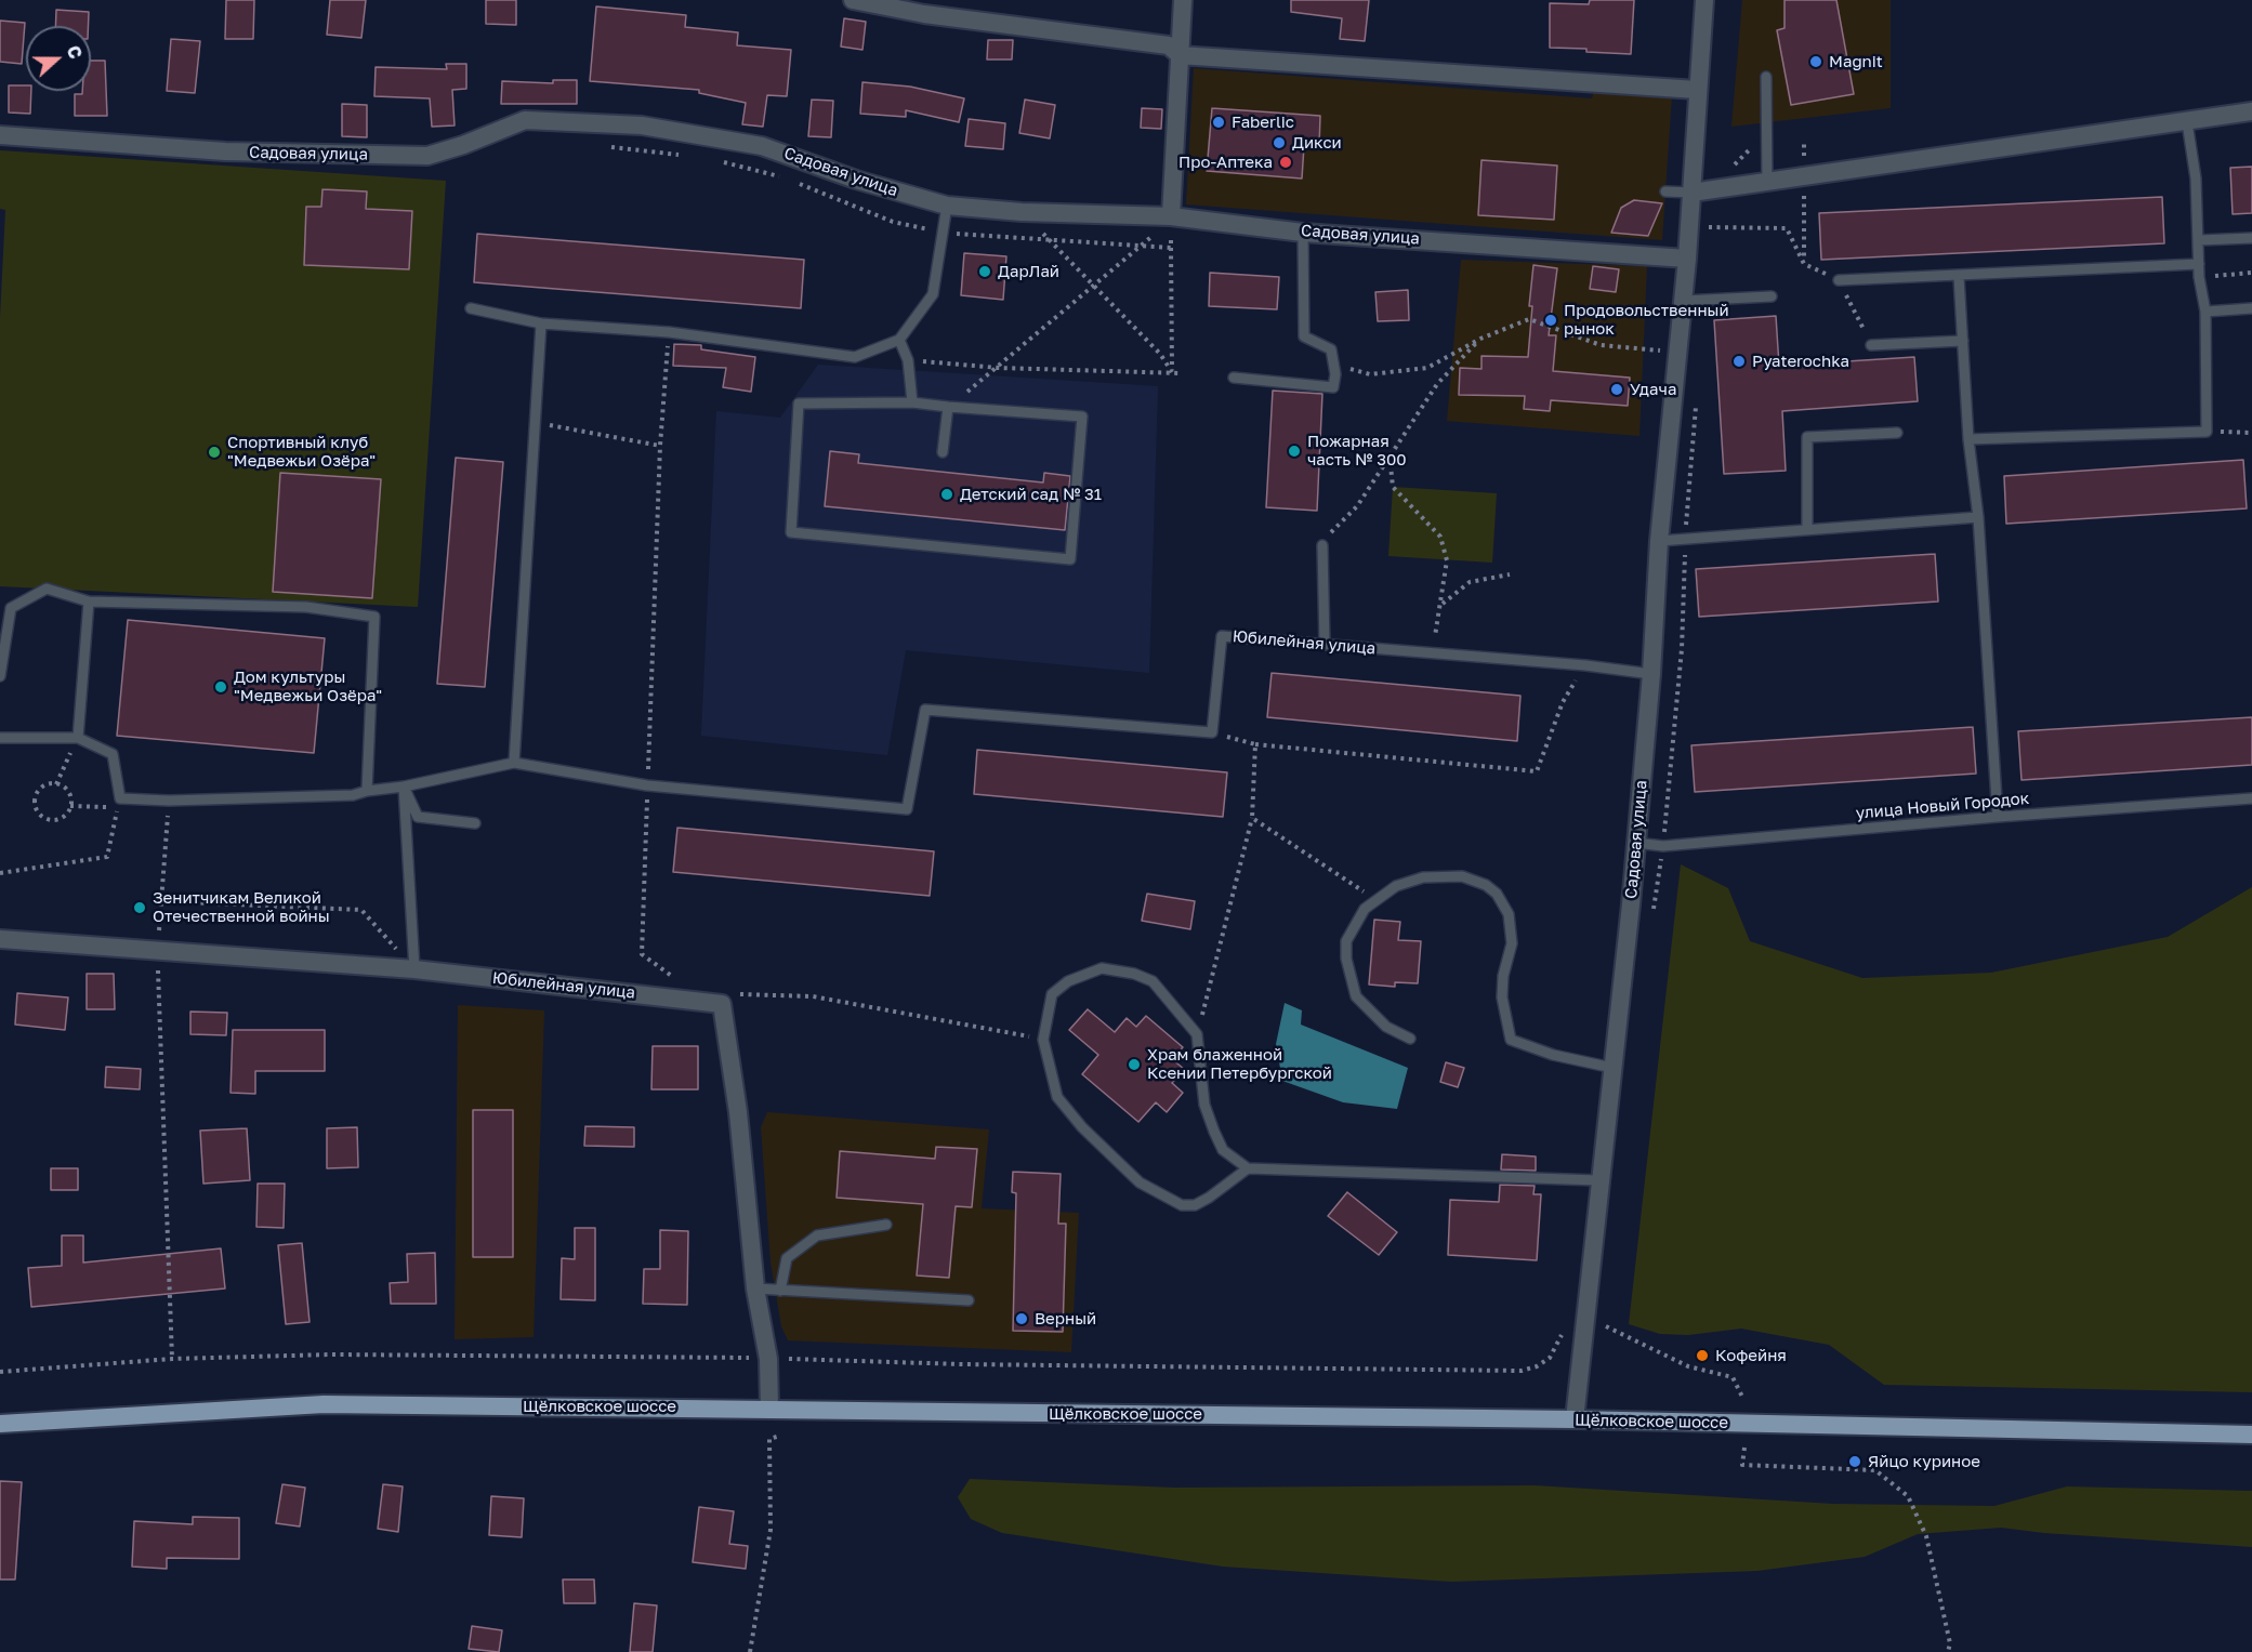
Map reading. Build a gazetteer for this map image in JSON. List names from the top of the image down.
{
  "streets": {
    "main road": ["Щёлковское шоссе"],
    "street": ["Садовая улица", "Юбилейная улица"],
    "lane": ["улица Новый Городок"]
  },
  "crossings": [
    ["Садовая улица", "Юбилейная улица"],
    ["Садовая улица", "улица Новый Городок"],
    ["Садовая улица", "Щёлковское шоссе"]
  ],
  "places": [
    "Magnit",
    "Faberlic",
    "Дикси",
    "Про-Аптека",
    "ДарЛай",
    "Продовольственный рынок",
    "Pyaterochka",
    "Удача",
    "Пожарная часть № 300",
    "Спортивный клуб \"Медвежьи Озёра\"",
    "Детский сад № 31",
    "Дом культуры \"Медвежьи Озёра\"",
    "Зенитчикам Великой Отечественной войны",
    "Храм блаженной Ксении Петербургской",
    "Верный",
    "Кофейня",
    "Яйцо куриное"
  ],
  "north": "right"
}
